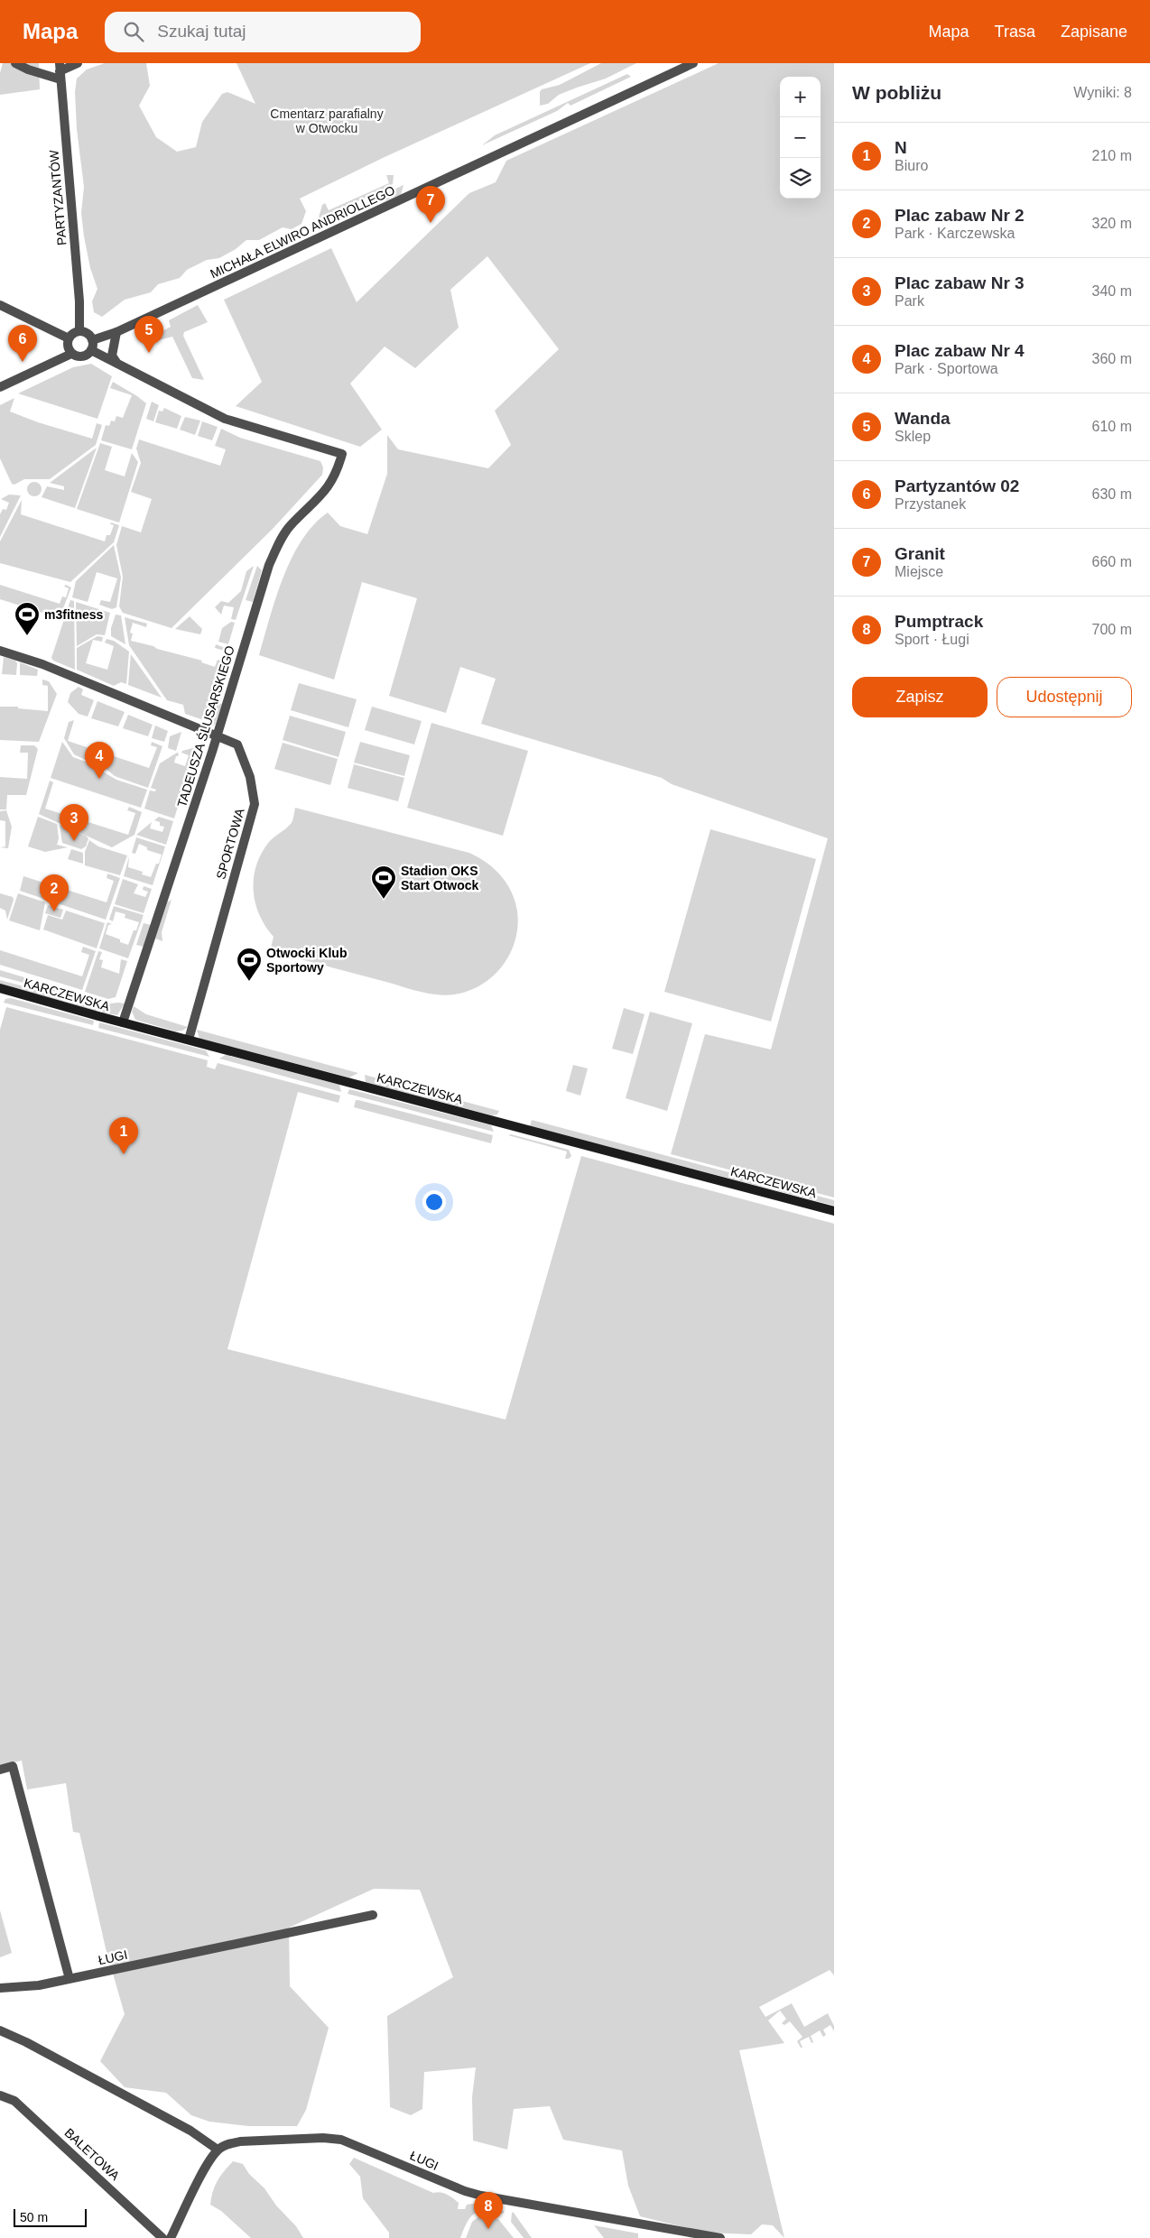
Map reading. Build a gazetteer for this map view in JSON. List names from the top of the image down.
{
  "streets": {
    "main road": ["KARCZEWSKA"],
    "street": [
      "PARTYZANTÓW",
      "MICHAŁA ELWIRO ANDRIOLLEGO",
      "TADEUSZA ŚLUSARSKIEGO",
      "SPORTOWA",
      "ŁUGI",
      "BALETOWA"
    ]
  },
  "crossings": [
    ["PARTYZANTÓW", "MICHAŁA ELWIRO ANDRIOLLEGO"],
    ["TADEUSZA ŚLUSARSKIEGO", "SPORTOWA"],
    ["TADEUSZA ŚLUSARSKIEGO", "KARCZEWSKA"],
    ["SPORTOWA", "KARCZEWSKA"]
  ],
  "parks": ["Cmentarz parafialny w Otwocku"],
  "places": {
    "sports": ["m3fitness", "Stadion OKS Start Otwock", "Otwocki Klub Sportowy"]
  },
  "scale_bar": "50 m",
  "page": {
    "header": "Mapa",
    "search": "Szukaj tutaj",
    "nav": ["Mapa", "Trasa", "Zapisane"],
    "heading": ["W pobliżu", "Wyniki: 8"],
    "map_buttons": ["+", "−"],
    "list": [
      {
        "mark": "1",
        "name": "N",
        "note": "Biuro",
        "value": "210 m"
      },
      {
        "mark": "2",
        "name": "Plac zabaw Nr 2",
        "note": "Park · Karczewska",
        "value": "320 m"
      },
      {
        "mark": "3",
        "name": "Plac zabaw Nr 3",
        "note": "Park",
        "value": "340 m"
      },
      {
        "mark": "4",
        "name": "Plac zabaw Nr 4",
        "note": "Park · Sportowa",
        "value": "360 m"
      },
      {
        "mark": "5",
        "name": "Wanda",
        "note": "Sklep",
        "value": "610 m"
      },
      {
        "mark": "6",
        "name": "Partyzantów 02",
        "note": "Przystanek",
        "value": "630 m"
      },
      {
        "mark": "7",
        "name": "Granit",
        "note": "Miejsce",
        "value": "660 m"
      },
      {
        "mark": "8",
        "name": "Pumptrack",
        "note": "Sport · Ługi",
        "value": "700 m"
      }
    ],
    "pins": [
      "7",
      "5",
      "6",
      "4",
      "3",
      "2",
      "1",
      "8"
    ],
    "buttons": ["Zapisz", "Udostępnij"],
    "scale": "50 m"
  }
}
